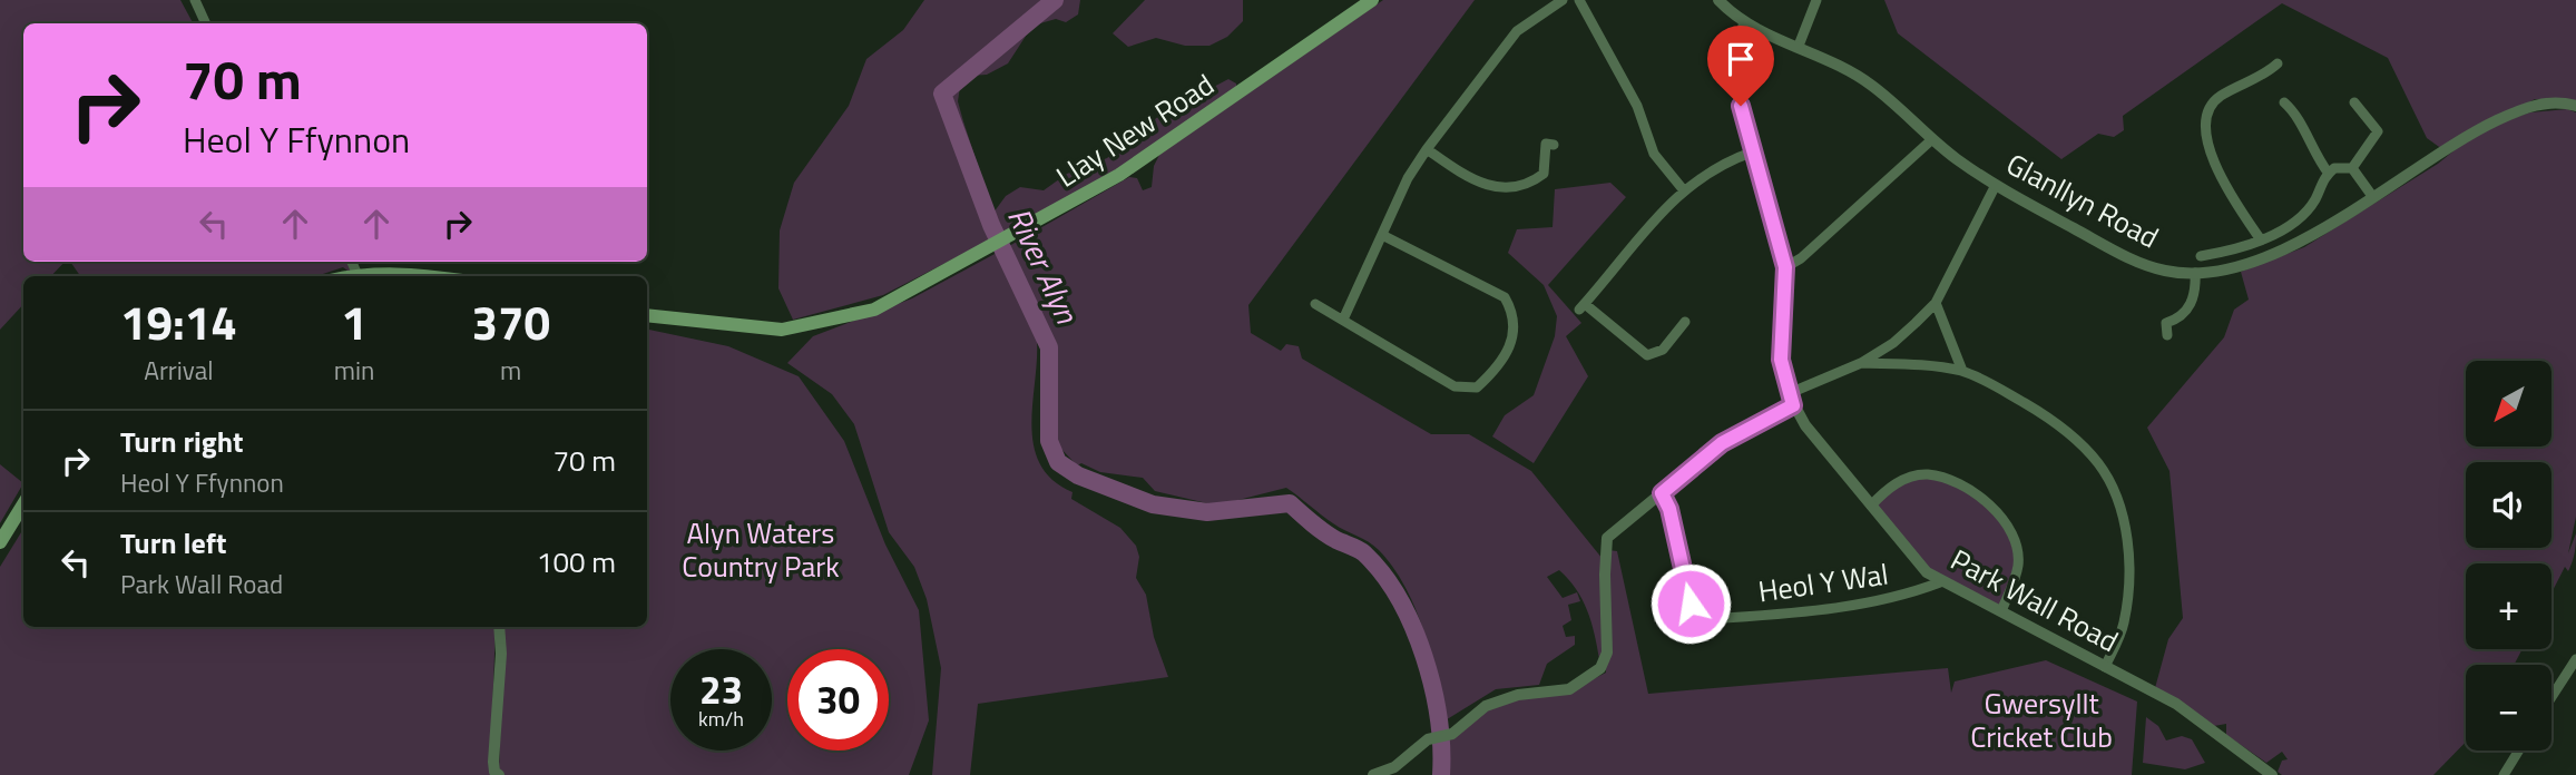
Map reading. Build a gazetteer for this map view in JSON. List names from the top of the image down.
{
  "streets": {
    "main road": ["Llay New Road"],
    "street": ["Glanllyn Road", "Heol Y Wal", "Park Wall Road"]
  },
  "crossings": [
    ["Glanllyn Road", "Park Wall Road"],
    ["Heol Y Wal", "Park Wall Road"]
  ],
  "water": ["River Alyn"],
  "parks": ["Alyn Waters Country Park", "Gwersyllt Cricket Club"],
  "north": "bottom left",
  "page": {
    "turn": ["70 m", "Heol Y Ffynnon"],
    "eta": [
      "19:14",
      "Arrival",
      "1",
      "min",
      "370",
      "m"
    ],
    "map_buttons": ["+", "−"],
    "list": [
      {
        "name": "Turn right",
        "note": "Heol Y Ffynnon",
        "value": "70 m"
      },
      {
        "name": "Turn left",
        "note": "Park Wall Road",
        "value": "100 m"
      }
    ],
    "speed": "23 km/h",
    "limit": "30"
  }
}
